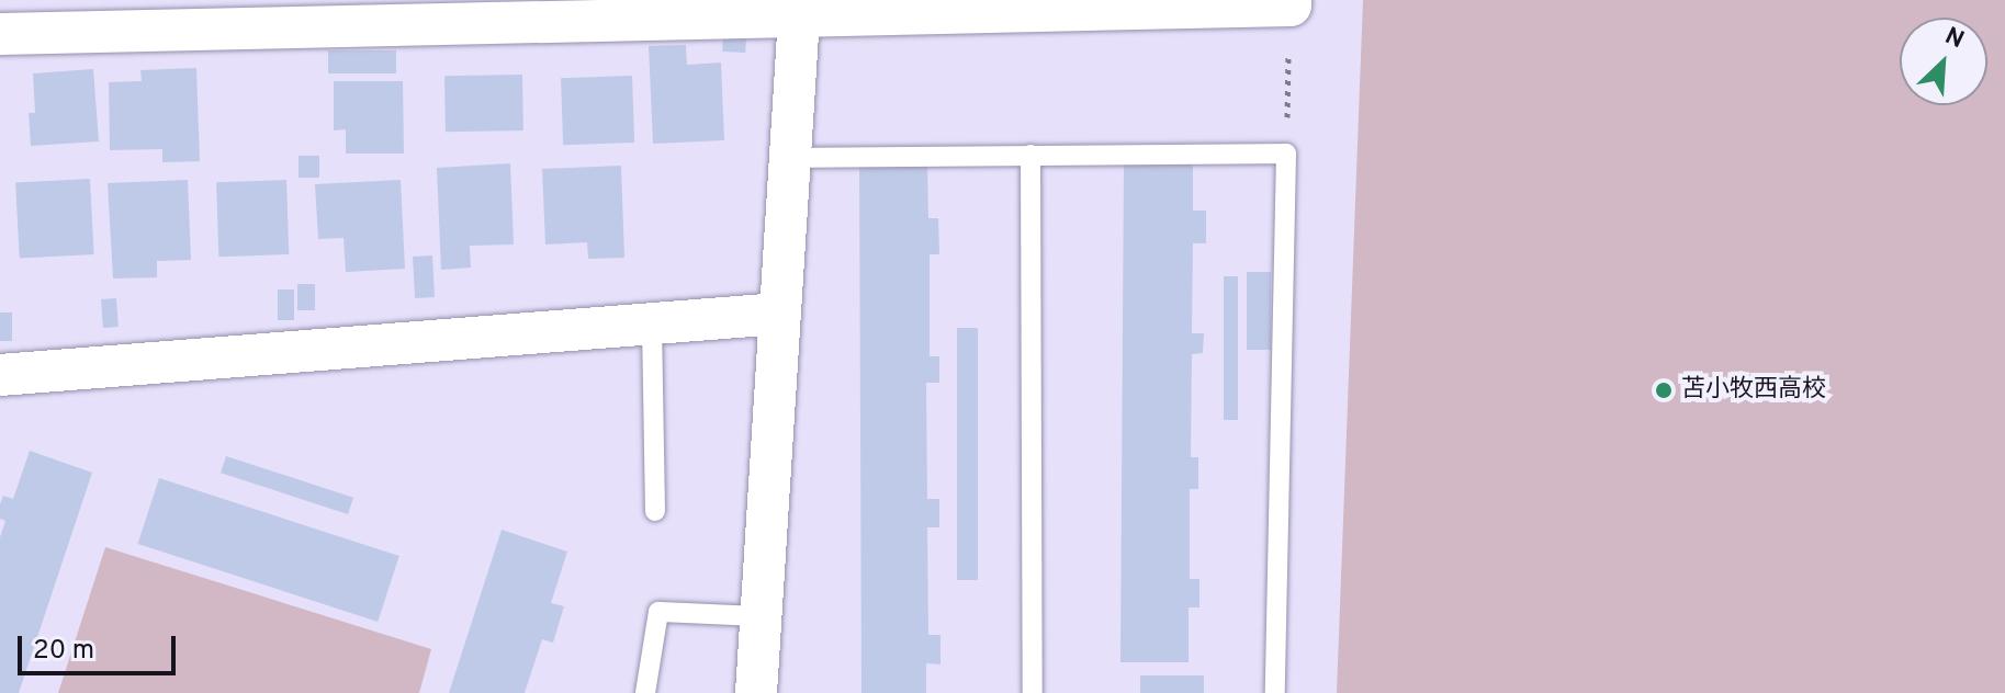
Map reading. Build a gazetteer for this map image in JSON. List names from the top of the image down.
{
  "places": ["苫小牧西高校"],
  "scale_bar": "20 m",
  "north": "top right"
}
